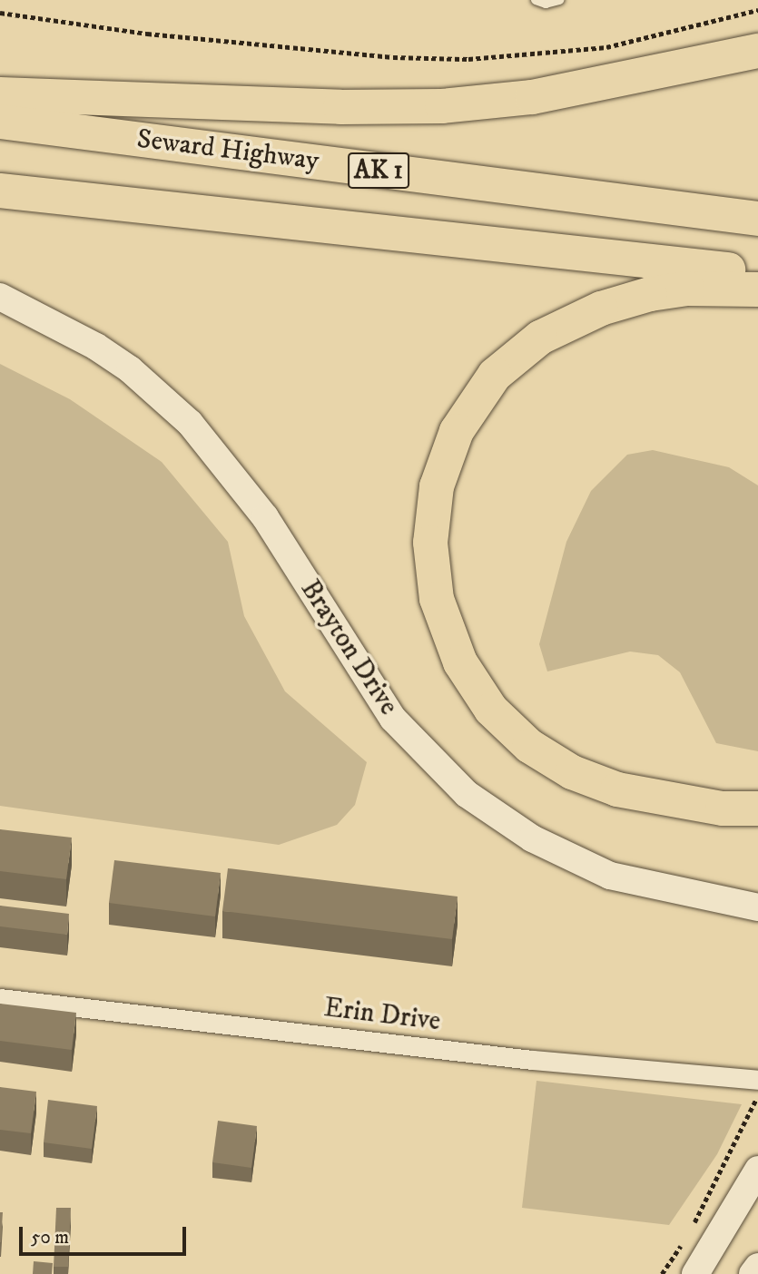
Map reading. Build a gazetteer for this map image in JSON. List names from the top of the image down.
{
  "streets": {
    "highway": ["Seward Highway", "AK 1"],
    "main road": ["Brayton Drive"],
    "street": ["Erin Drive"]
  },
  "scale_bar": "50 m"
}
